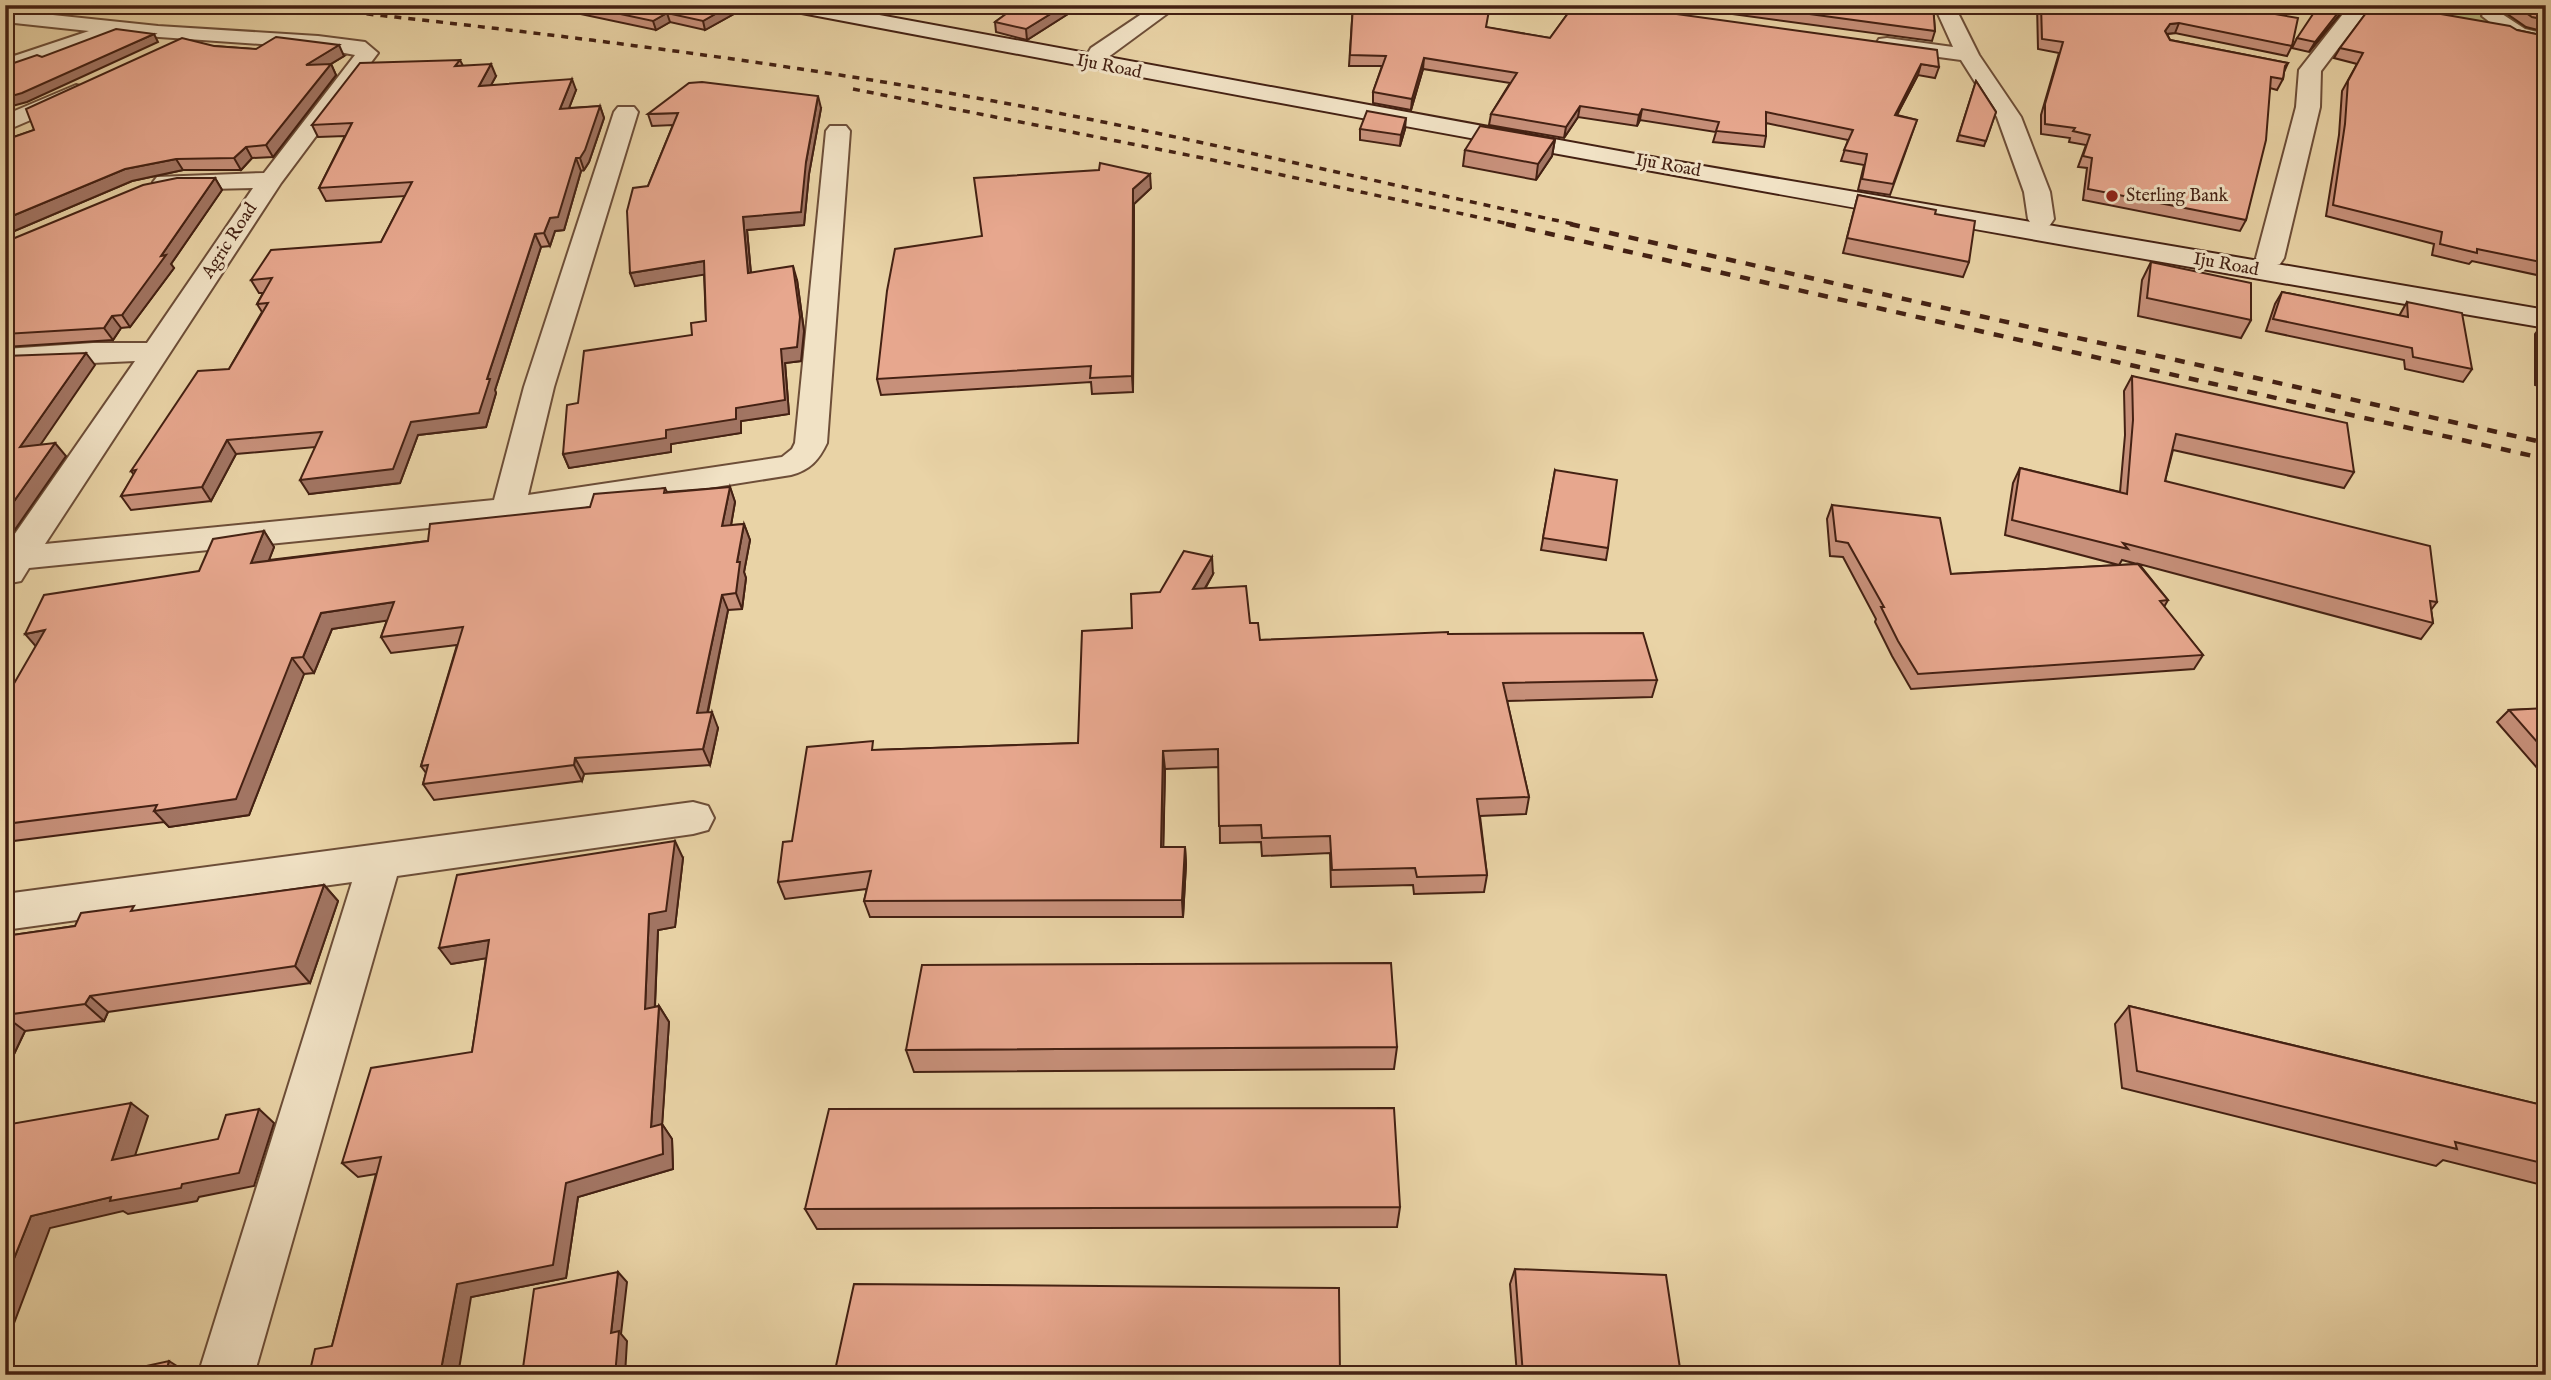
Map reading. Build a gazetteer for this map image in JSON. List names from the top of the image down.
{
  "streets": {
    "street": ["Iju Road", "Agric Road"]
  },
  "places": ["Sterling Bank"]
}
